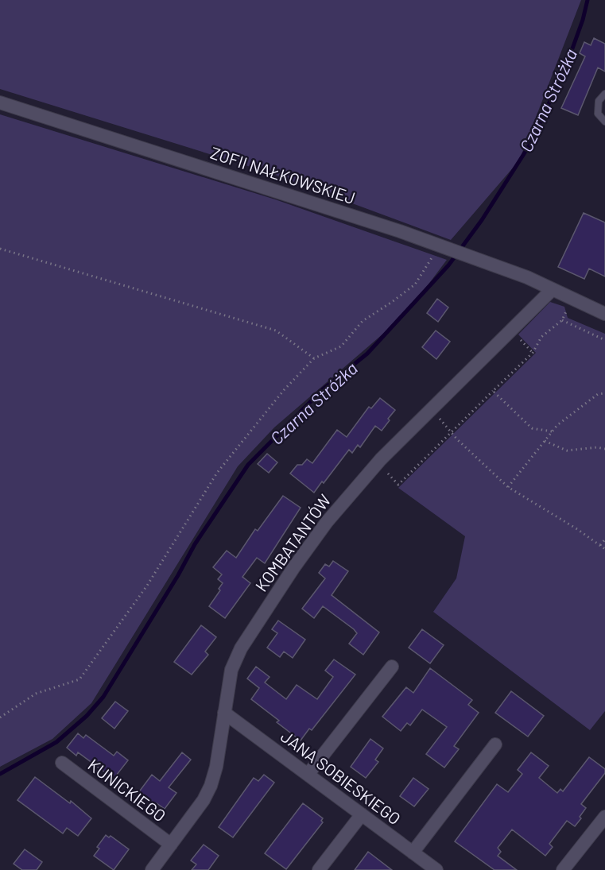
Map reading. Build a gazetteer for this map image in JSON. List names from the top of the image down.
{
  "streets": {
    "street": [
      "ZOFII NAŁKOWSKIEJ",
      "KOMBATANTÓW",
      "JANA SOBIESKIEGO",
      "KUNICKIEGO"
    ]
  },
  "crossings": [
    ["ZOFII NAŁKOWSKIEJ", "KOMBATANTÓW"],
    ["KOMBATANTÓW", "JANA SOBIESKIEGO"],
    ["KOMBATANTÓW", "KUNICKIEGO"]
  ],
  "water": ["Czarna Stróżka"]
}
